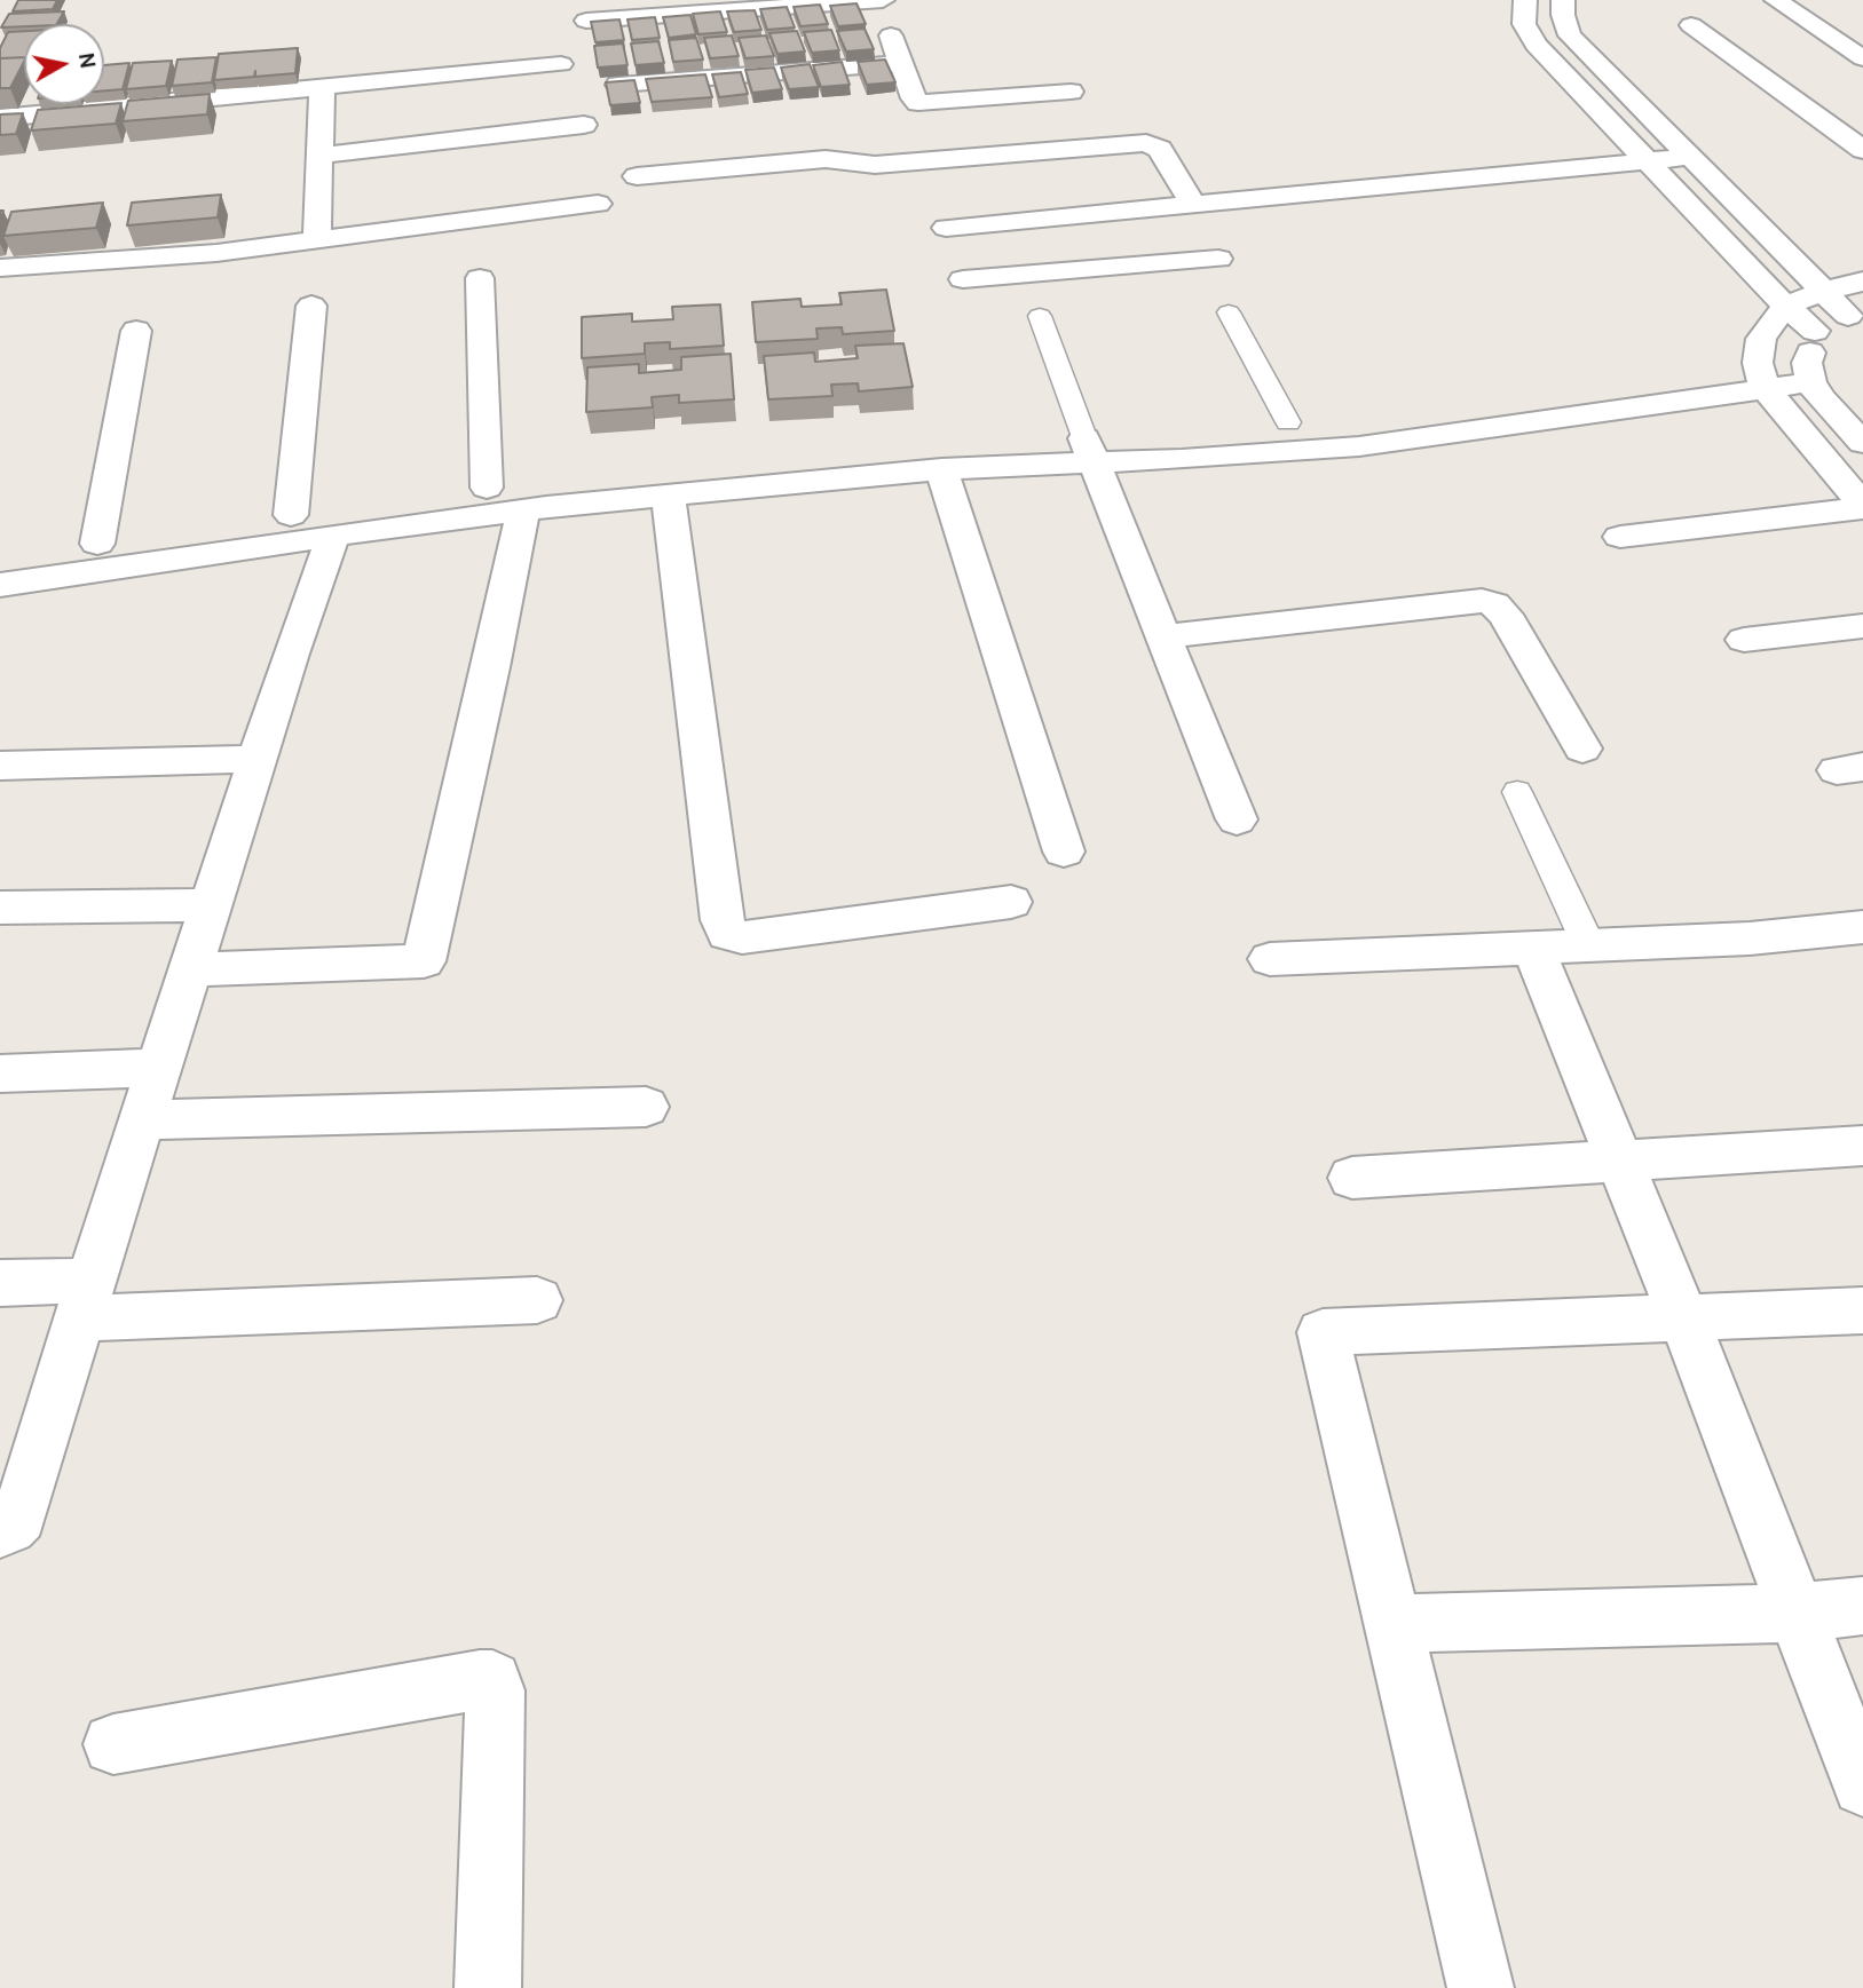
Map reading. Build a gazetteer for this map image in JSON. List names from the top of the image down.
{
  "north": "right"
}
